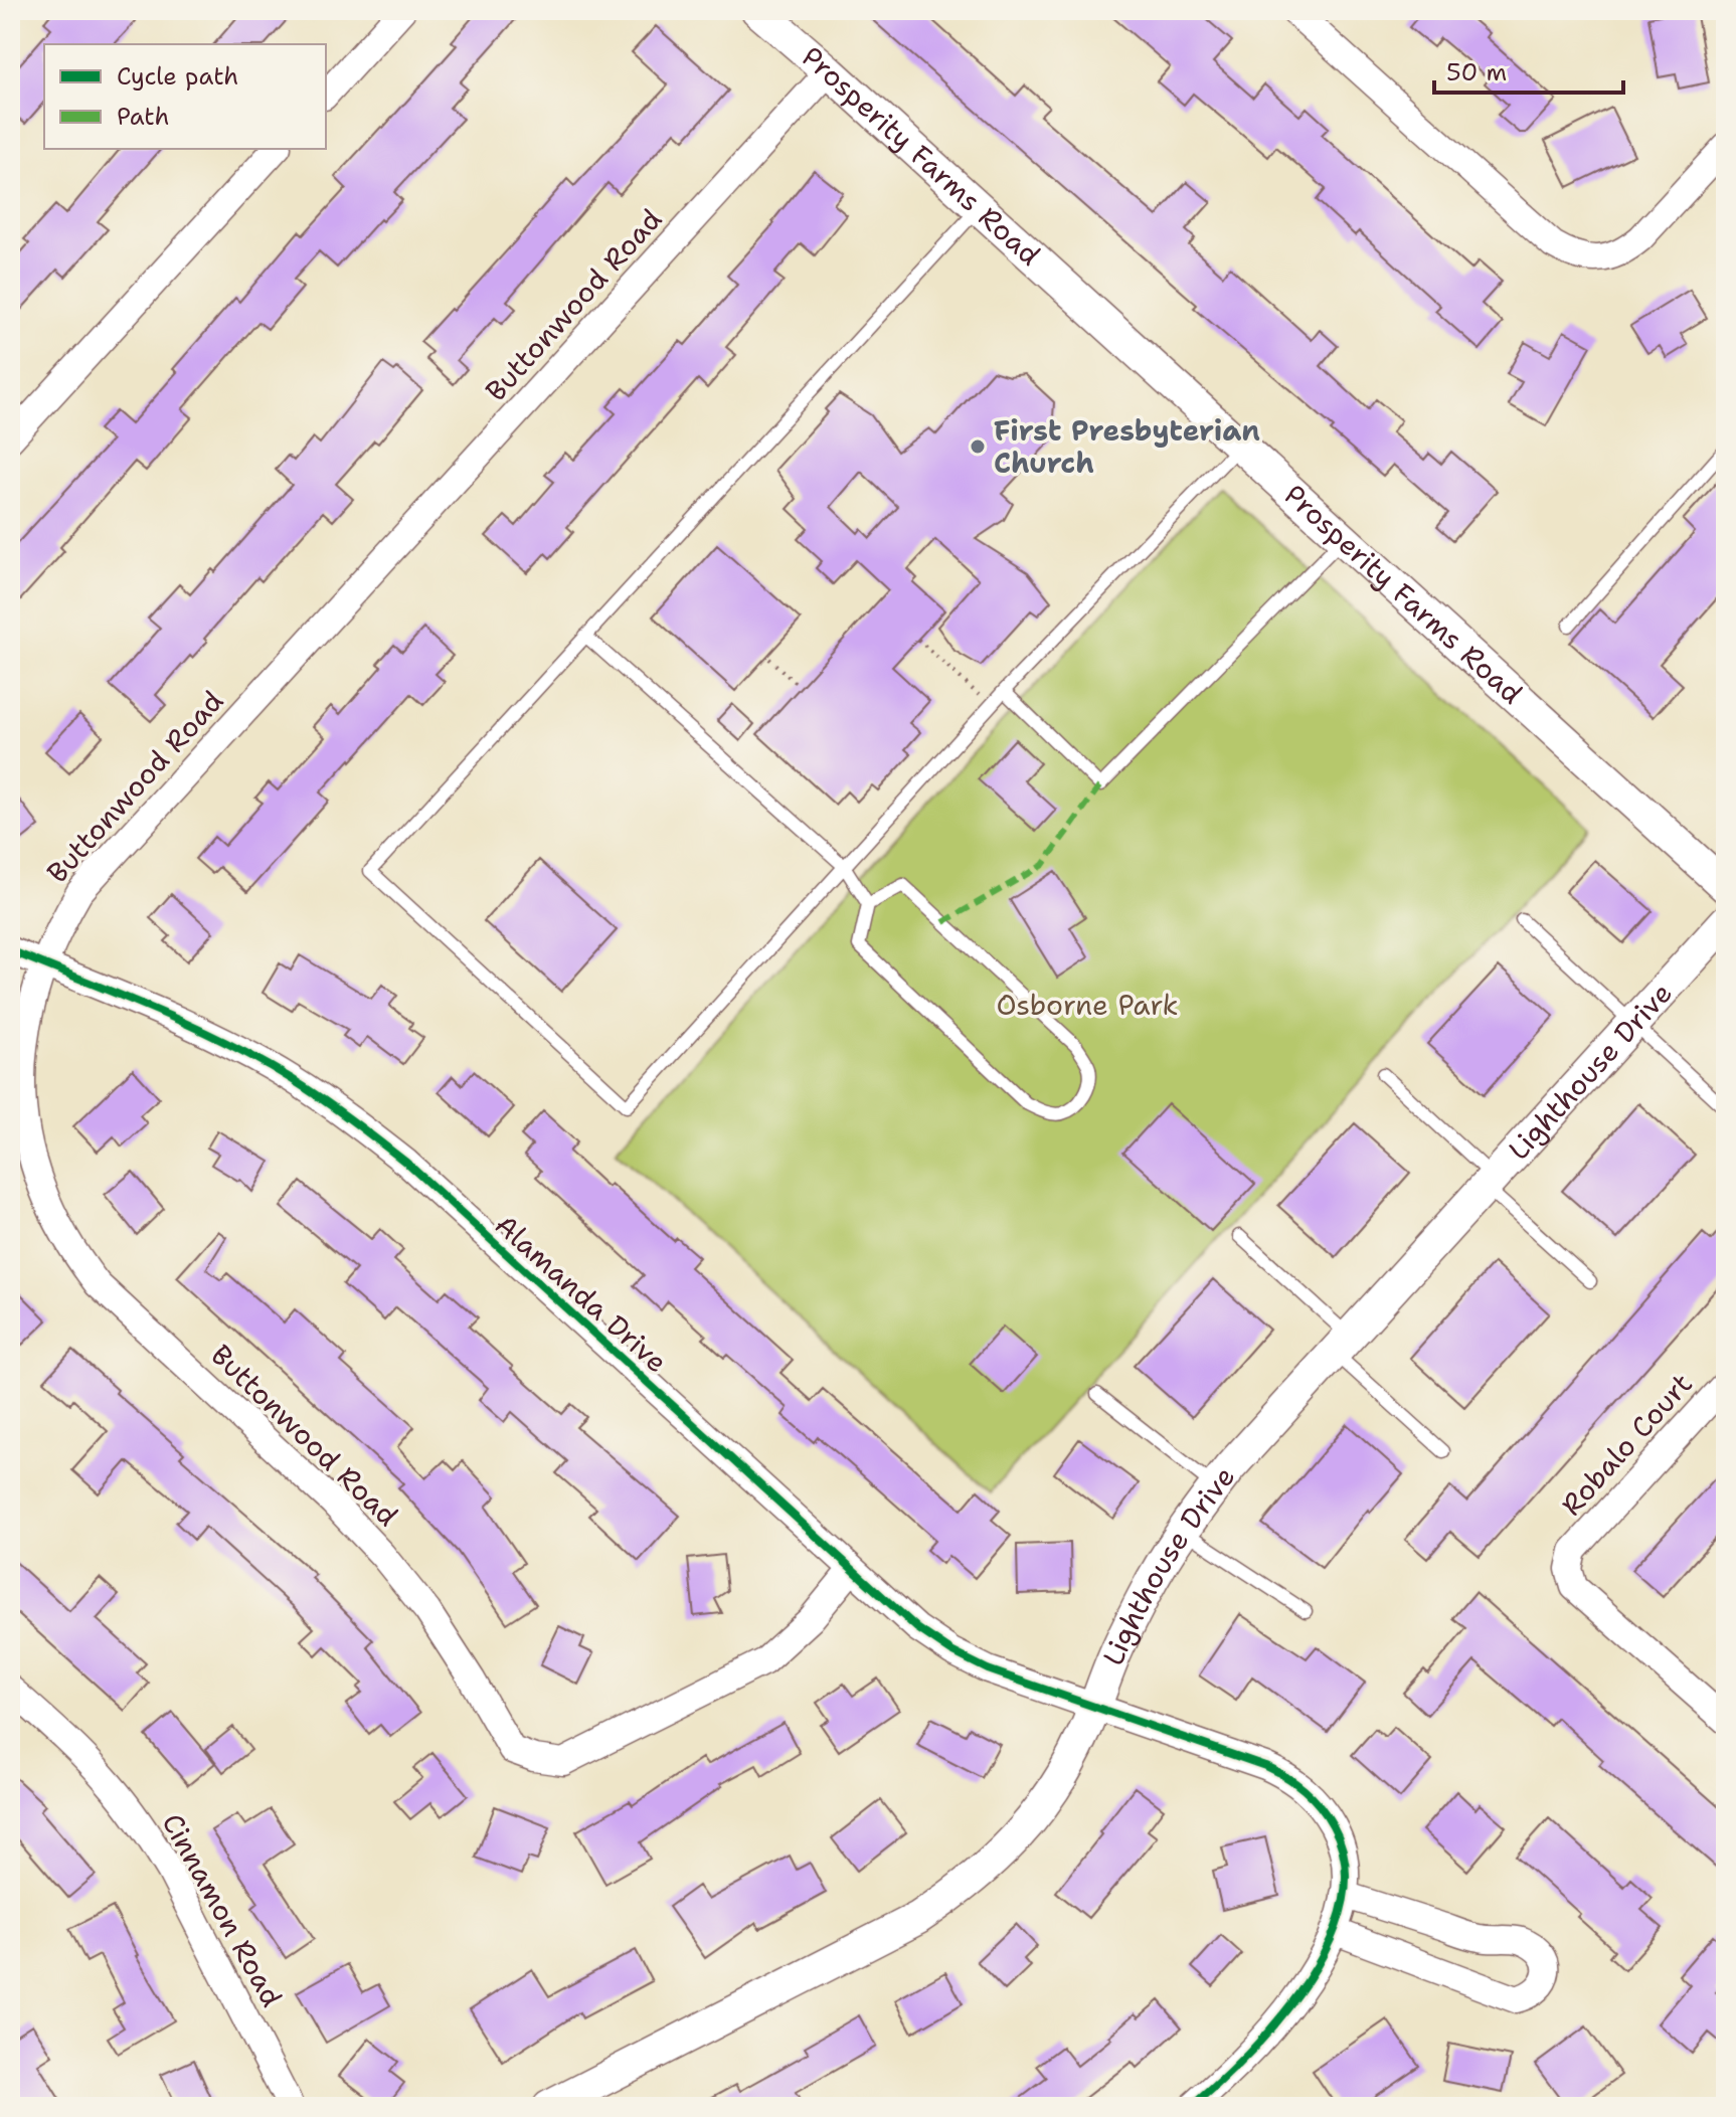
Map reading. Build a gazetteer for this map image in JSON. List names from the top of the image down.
{
  "streets": {
    "street": [
      "Prosperity Farms Road",
      "Buttonwood Road",
      "Lighthouse Drive",
      "Alamanda Drive",
      "Robalo Court",
      "Cinnamon Road"
    ]
  },
  "crossings": [
    ["Prosperity Farms Road", "Buttonwood Road"],
    ["Buttonwood Road", "Alamanda Drive"],
    ["Lighthouse Drive", "Alamanda Drive"]
  ],
  "parks": ["Osborne Park"],
  "places": ["First Presbyterian Church"],
  "legend": ["Cycle path", "Path"],
  "scale_bar": "50 m"
}
